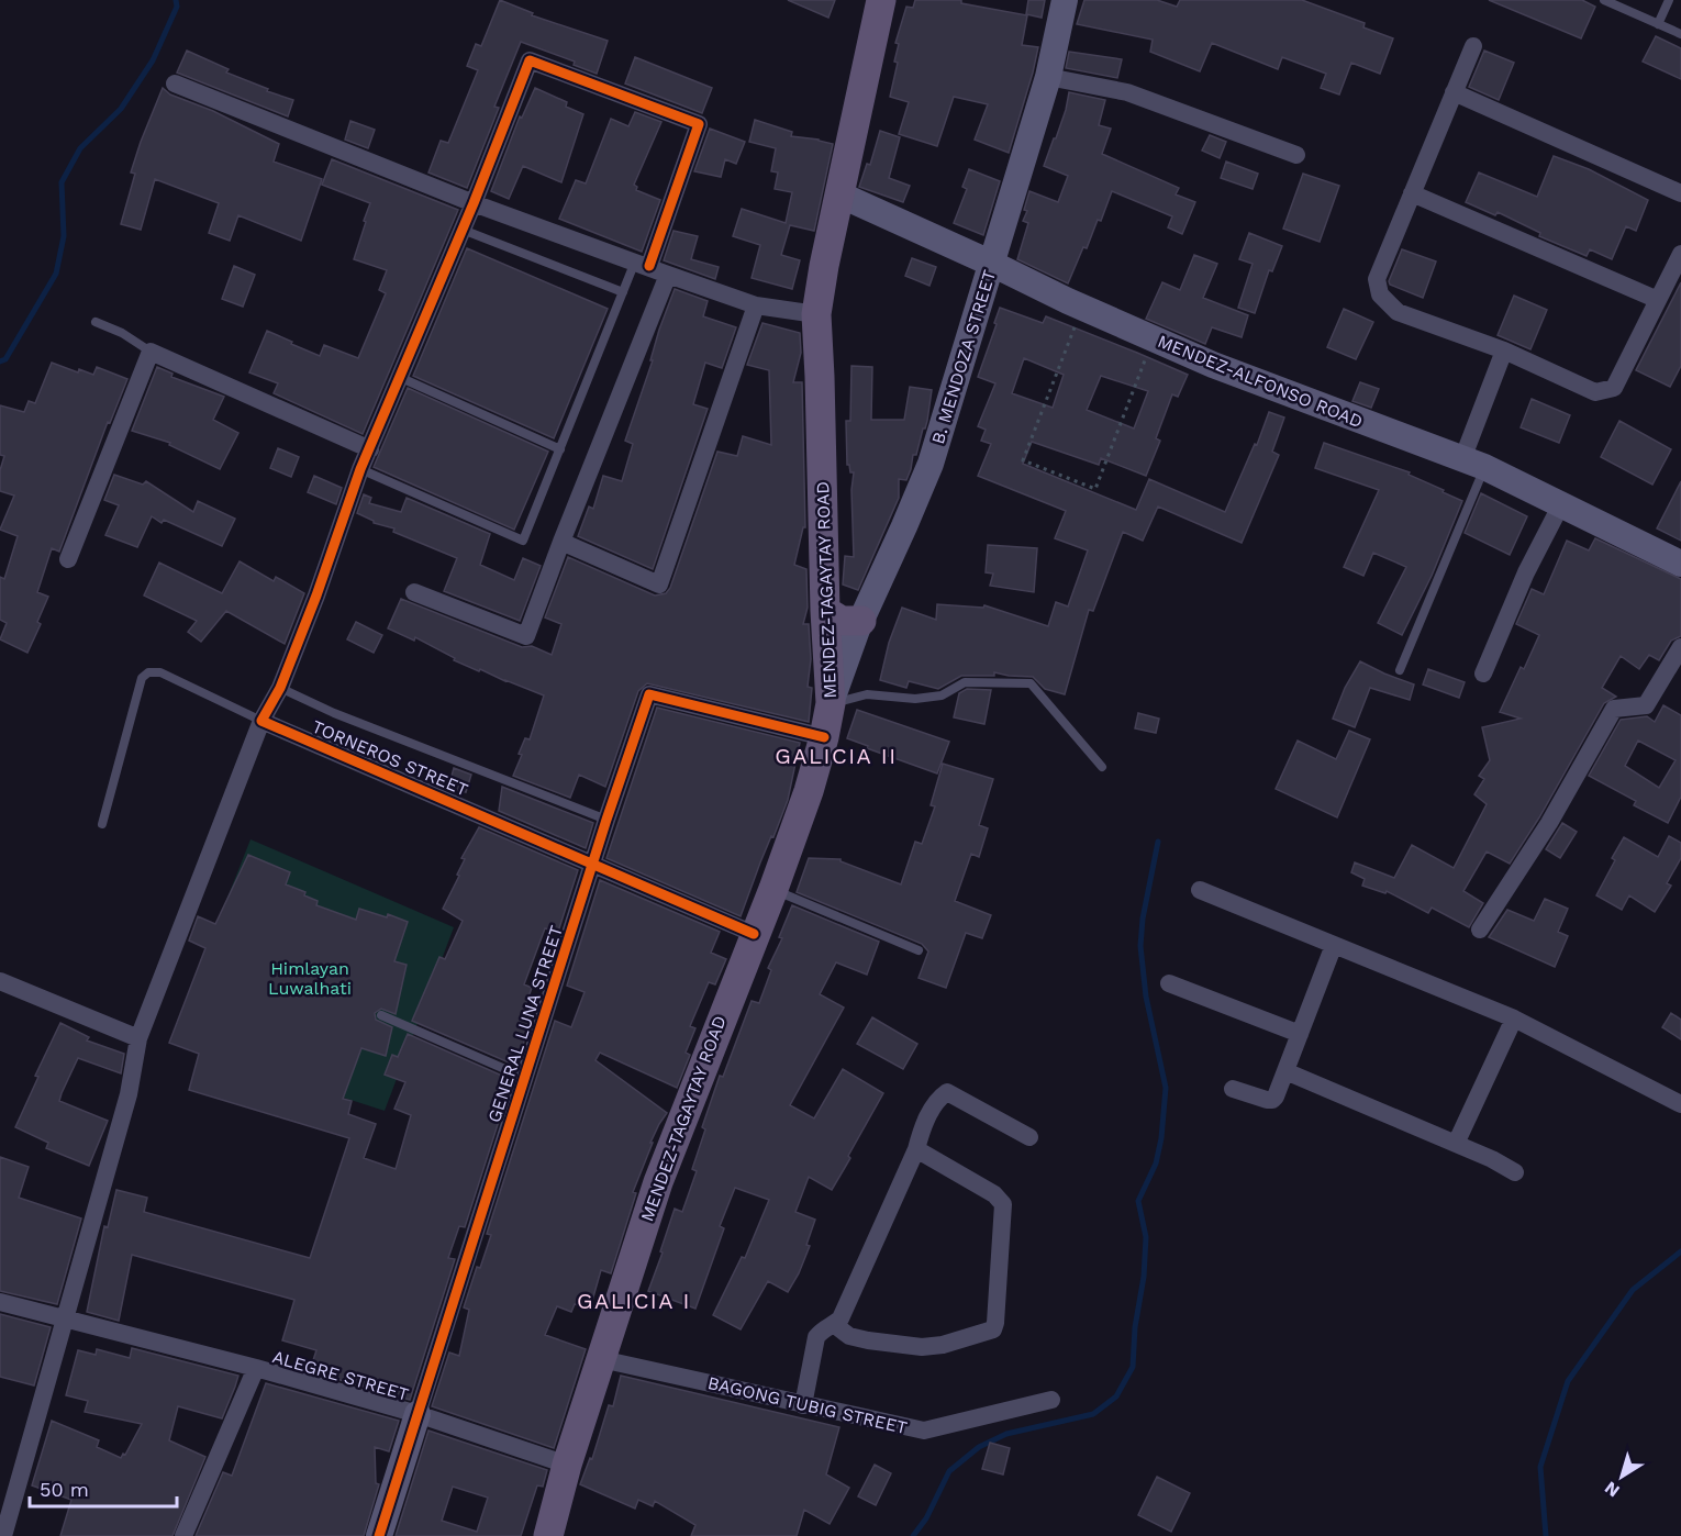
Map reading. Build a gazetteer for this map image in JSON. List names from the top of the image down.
{
  "streets": {
    "main road": [
      "B. MENDOZA STREET",
      "MENDEZ-ALFONSO ROAD",
      "MENDEZ-TAGAYTAY ROAD",
      "GENERAL LUNA STREET"
    ],
    "street": ["TORNEROS STREET", "ALEGRE STREET", "BAGONG TUBIG STREET"]
  },
  "crossings": [
    ["B. MENDOZA STREET", "MENDEZ-ALFONSO ROAD"],
    ["B. MENDOZA STREET", "MENDEZ-TAGAYTAY ROAD"],
    ["MENDEZ-ALFONSO ROAD", "MENDEZ-TAGAYTAY ROAD"],
    ["MENDEZ-TAGAYTAY ROAD", "TORNEROS STREET"],
    ["MENDEZ-TAGAYTAY ROAD", "GENERAL LUNA STREET"],
    ["MENDEZ-TAGAYTAY ROAD", "ALEGRE STREET"],
    ["MENDEZ-TAGAYTAY ROAD", "BAGONG TUBIG STREET"],
    ["TORNEROS STREET", "GENERAL LUNA STREET"],
    ["GENERAL LUNA STREET", "ALEGRE STREET"]
  ],
  "districts": ["GALICIA II", "GALICIA I"],
  "parks": ["Himlayan Luwalhati"],
  "scale_bar": "50 m",
  "north": "bottom left"
}
